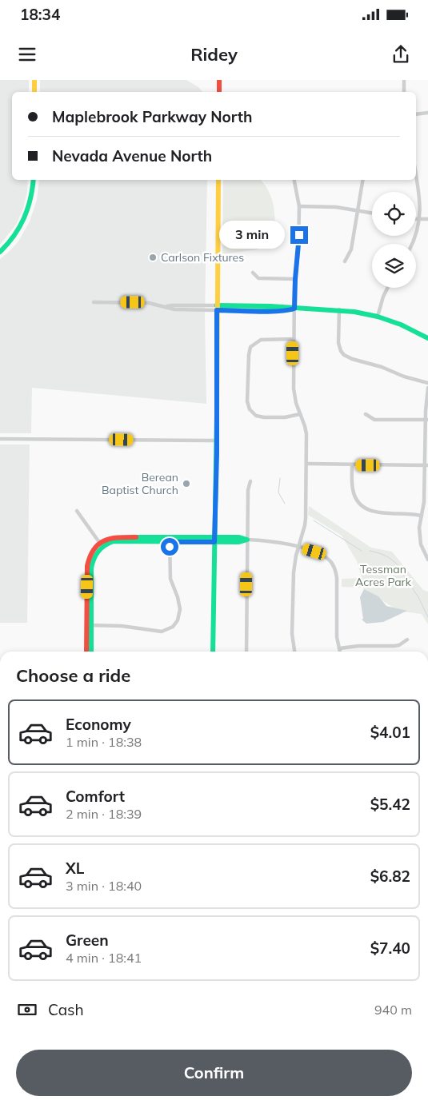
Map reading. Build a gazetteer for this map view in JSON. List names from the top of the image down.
{
  "parks": ["Tessman Acres Park"],
  "places": ["Carlson Fixtures", "Berean Baptist Church"],
  "page": {
    "status": "18:34",
    "header": "Ridey",
    "banner": ["Maplebrook Parkway North", "Nevada Avenue North"],
    "bubble": "3 min",
    "heading": "Choose a ride",
    "list": [
      {
        "name": "Economy",
        "note": "1 min · 18:38",
        "value": "$4.01"
      },
      {
        "name": "Comfort",
        "note": "2 min · 18:39",
        "value": "$5.42"
      },
      {
        "name": "XL",
        "note": "3 min · 18:40",
        "value": "$6.82"
      },
      {
        "name": "Green",
        "note": "4 min · 18:41",
        "value": "$7.40"
      }
    ],
    "pay": ["Cash", "940 m"],
    "buttons": "Confirm"
  }
}
